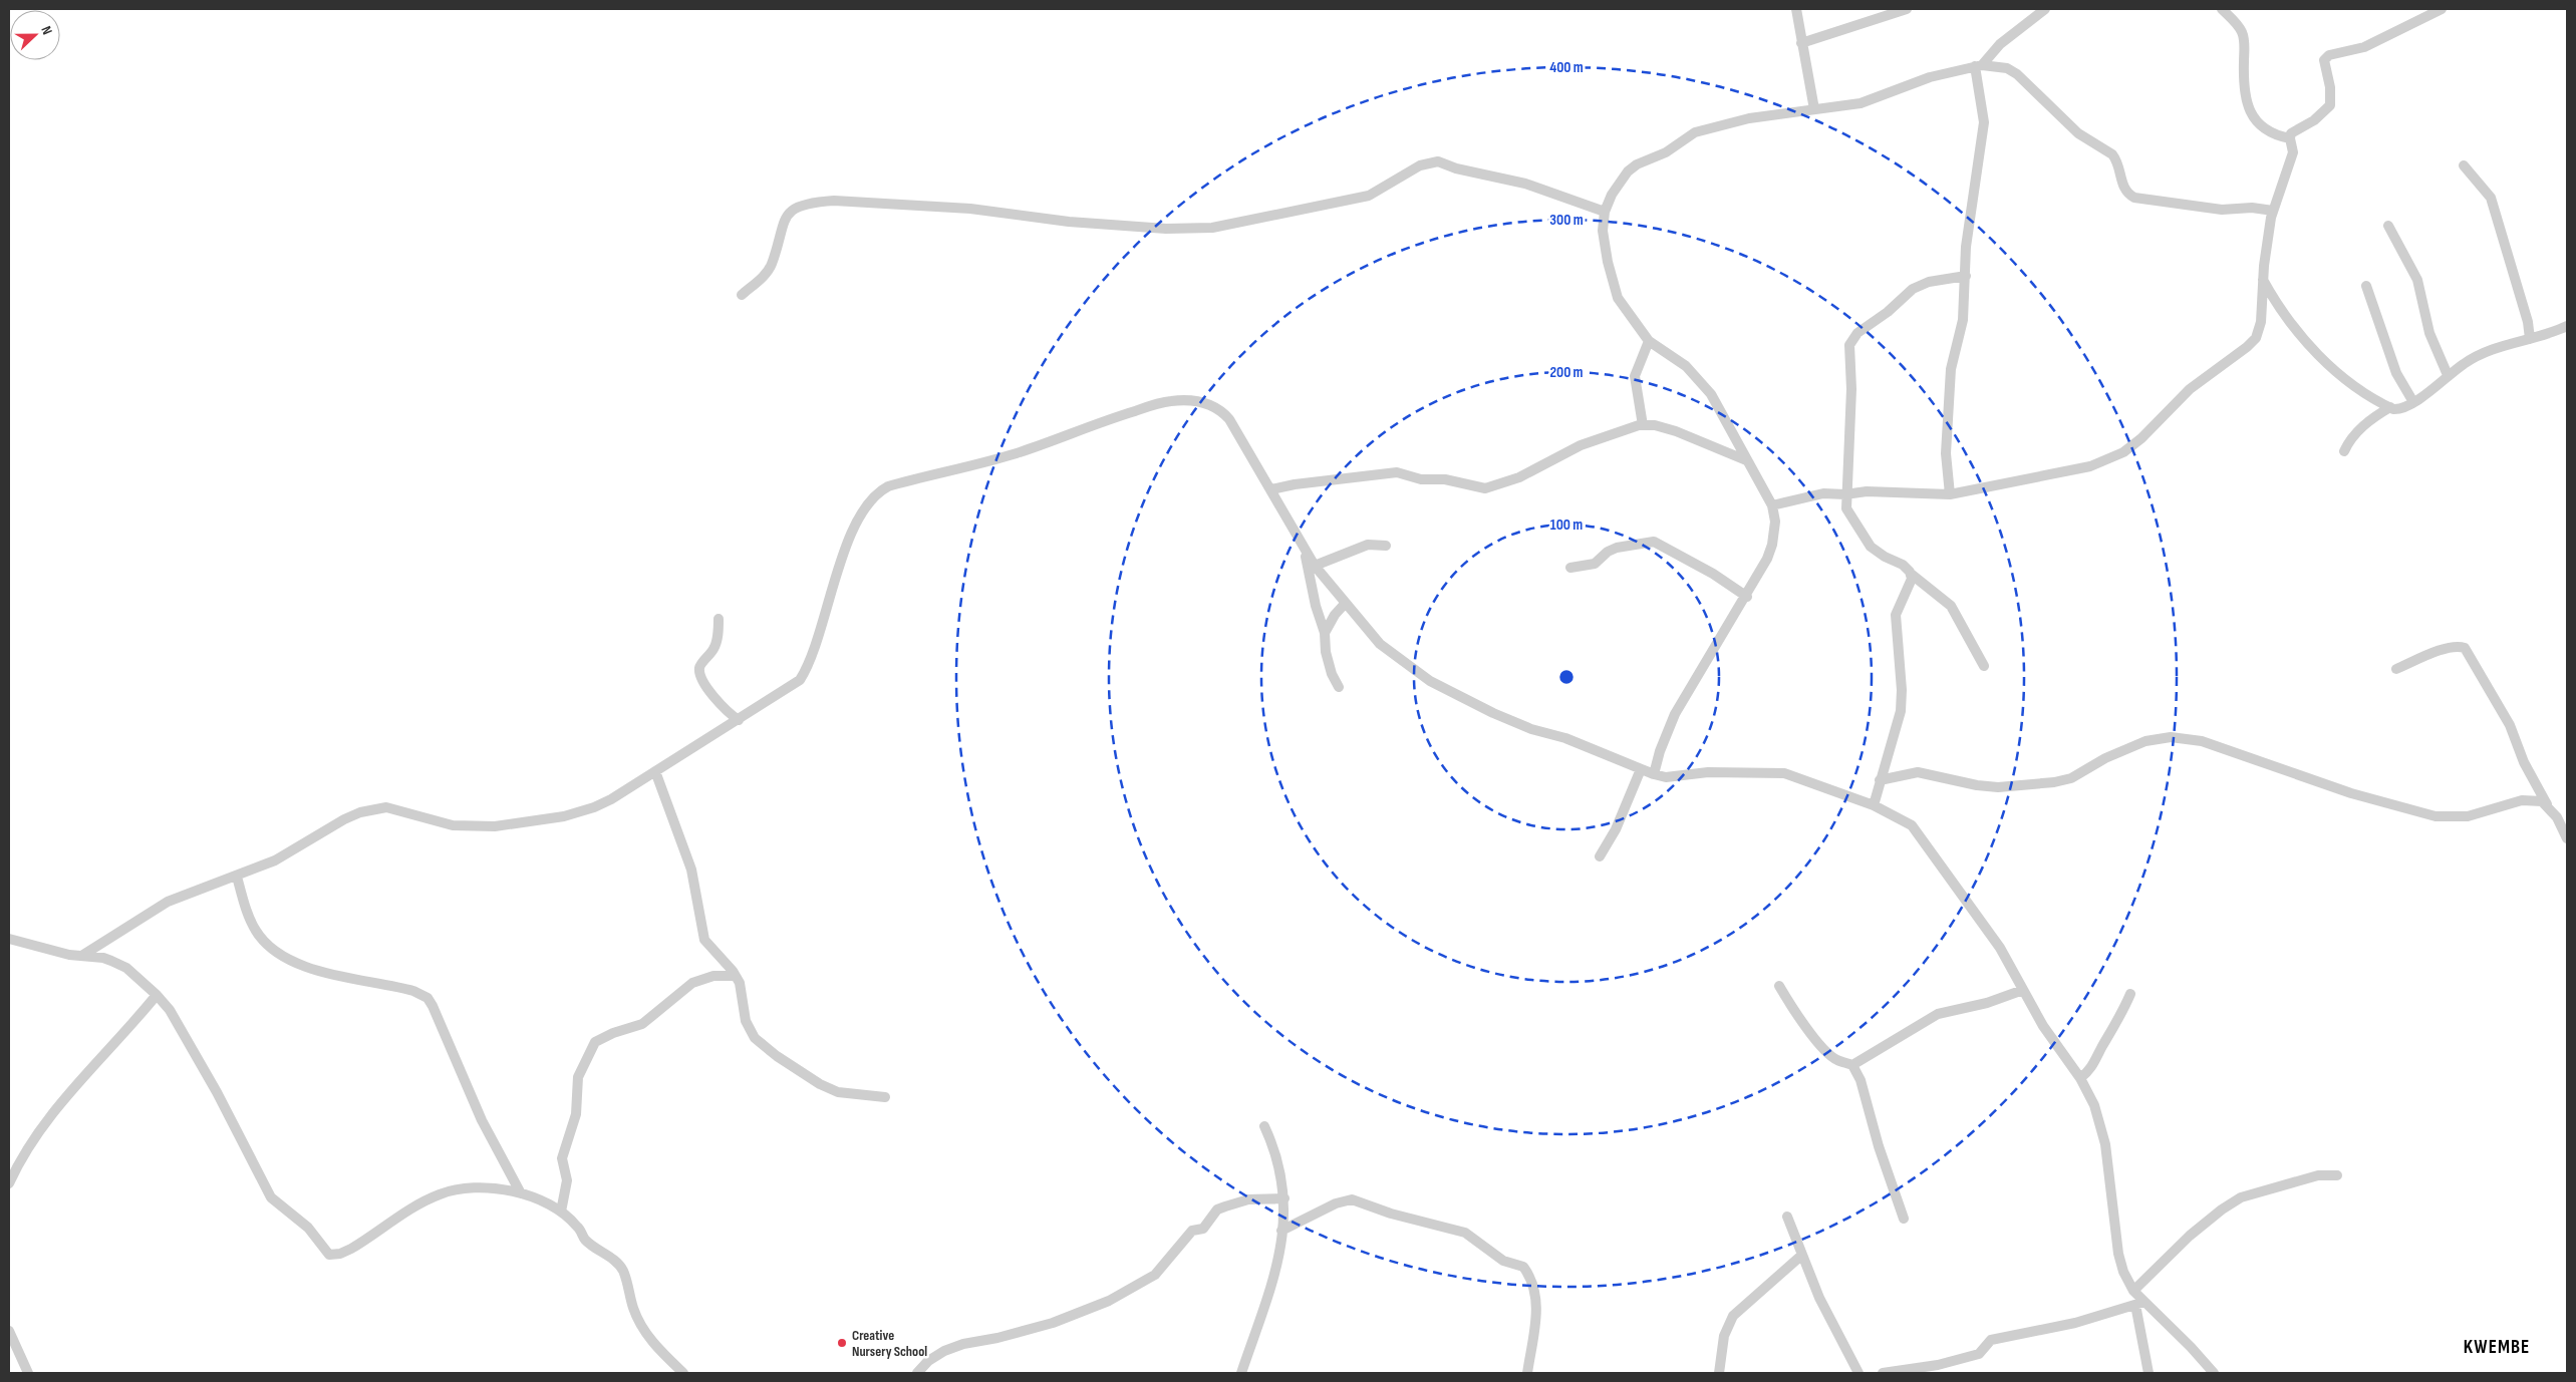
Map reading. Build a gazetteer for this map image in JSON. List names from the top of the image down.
{
  "districts": ["KWEMBE"],
  "places": ["Creative Nursery School"],
  "north": "right",
  "rings": [
    "400 m",
    "300 m",
    "200 m",
    "100 m"
  ]
}
